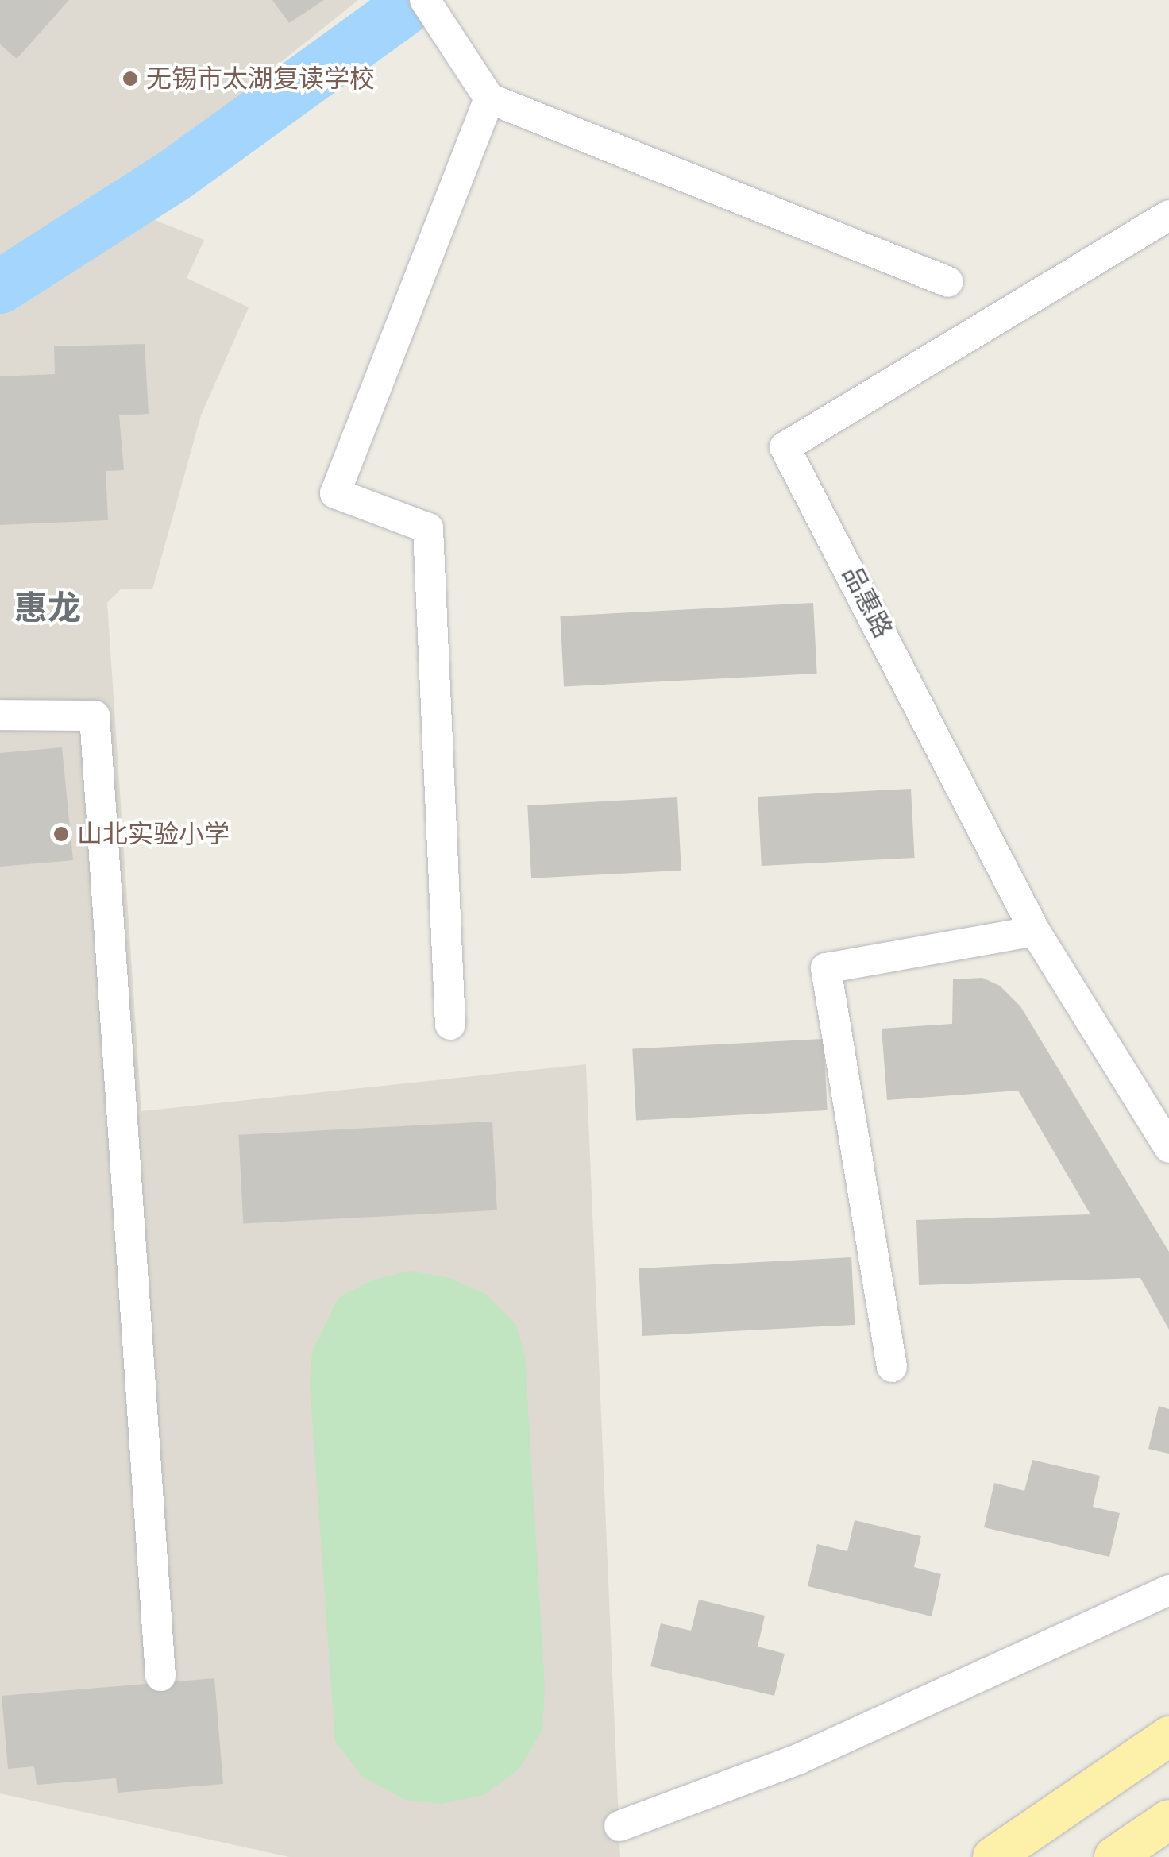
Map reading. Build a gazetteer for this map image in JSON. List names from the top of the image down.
{
  "streets": {
    "street": ["品惠路"]
  },
  "districts": ["惠龙"],
  "places": ["无锡市太湖复读学校", "山北实验小学"]
}
